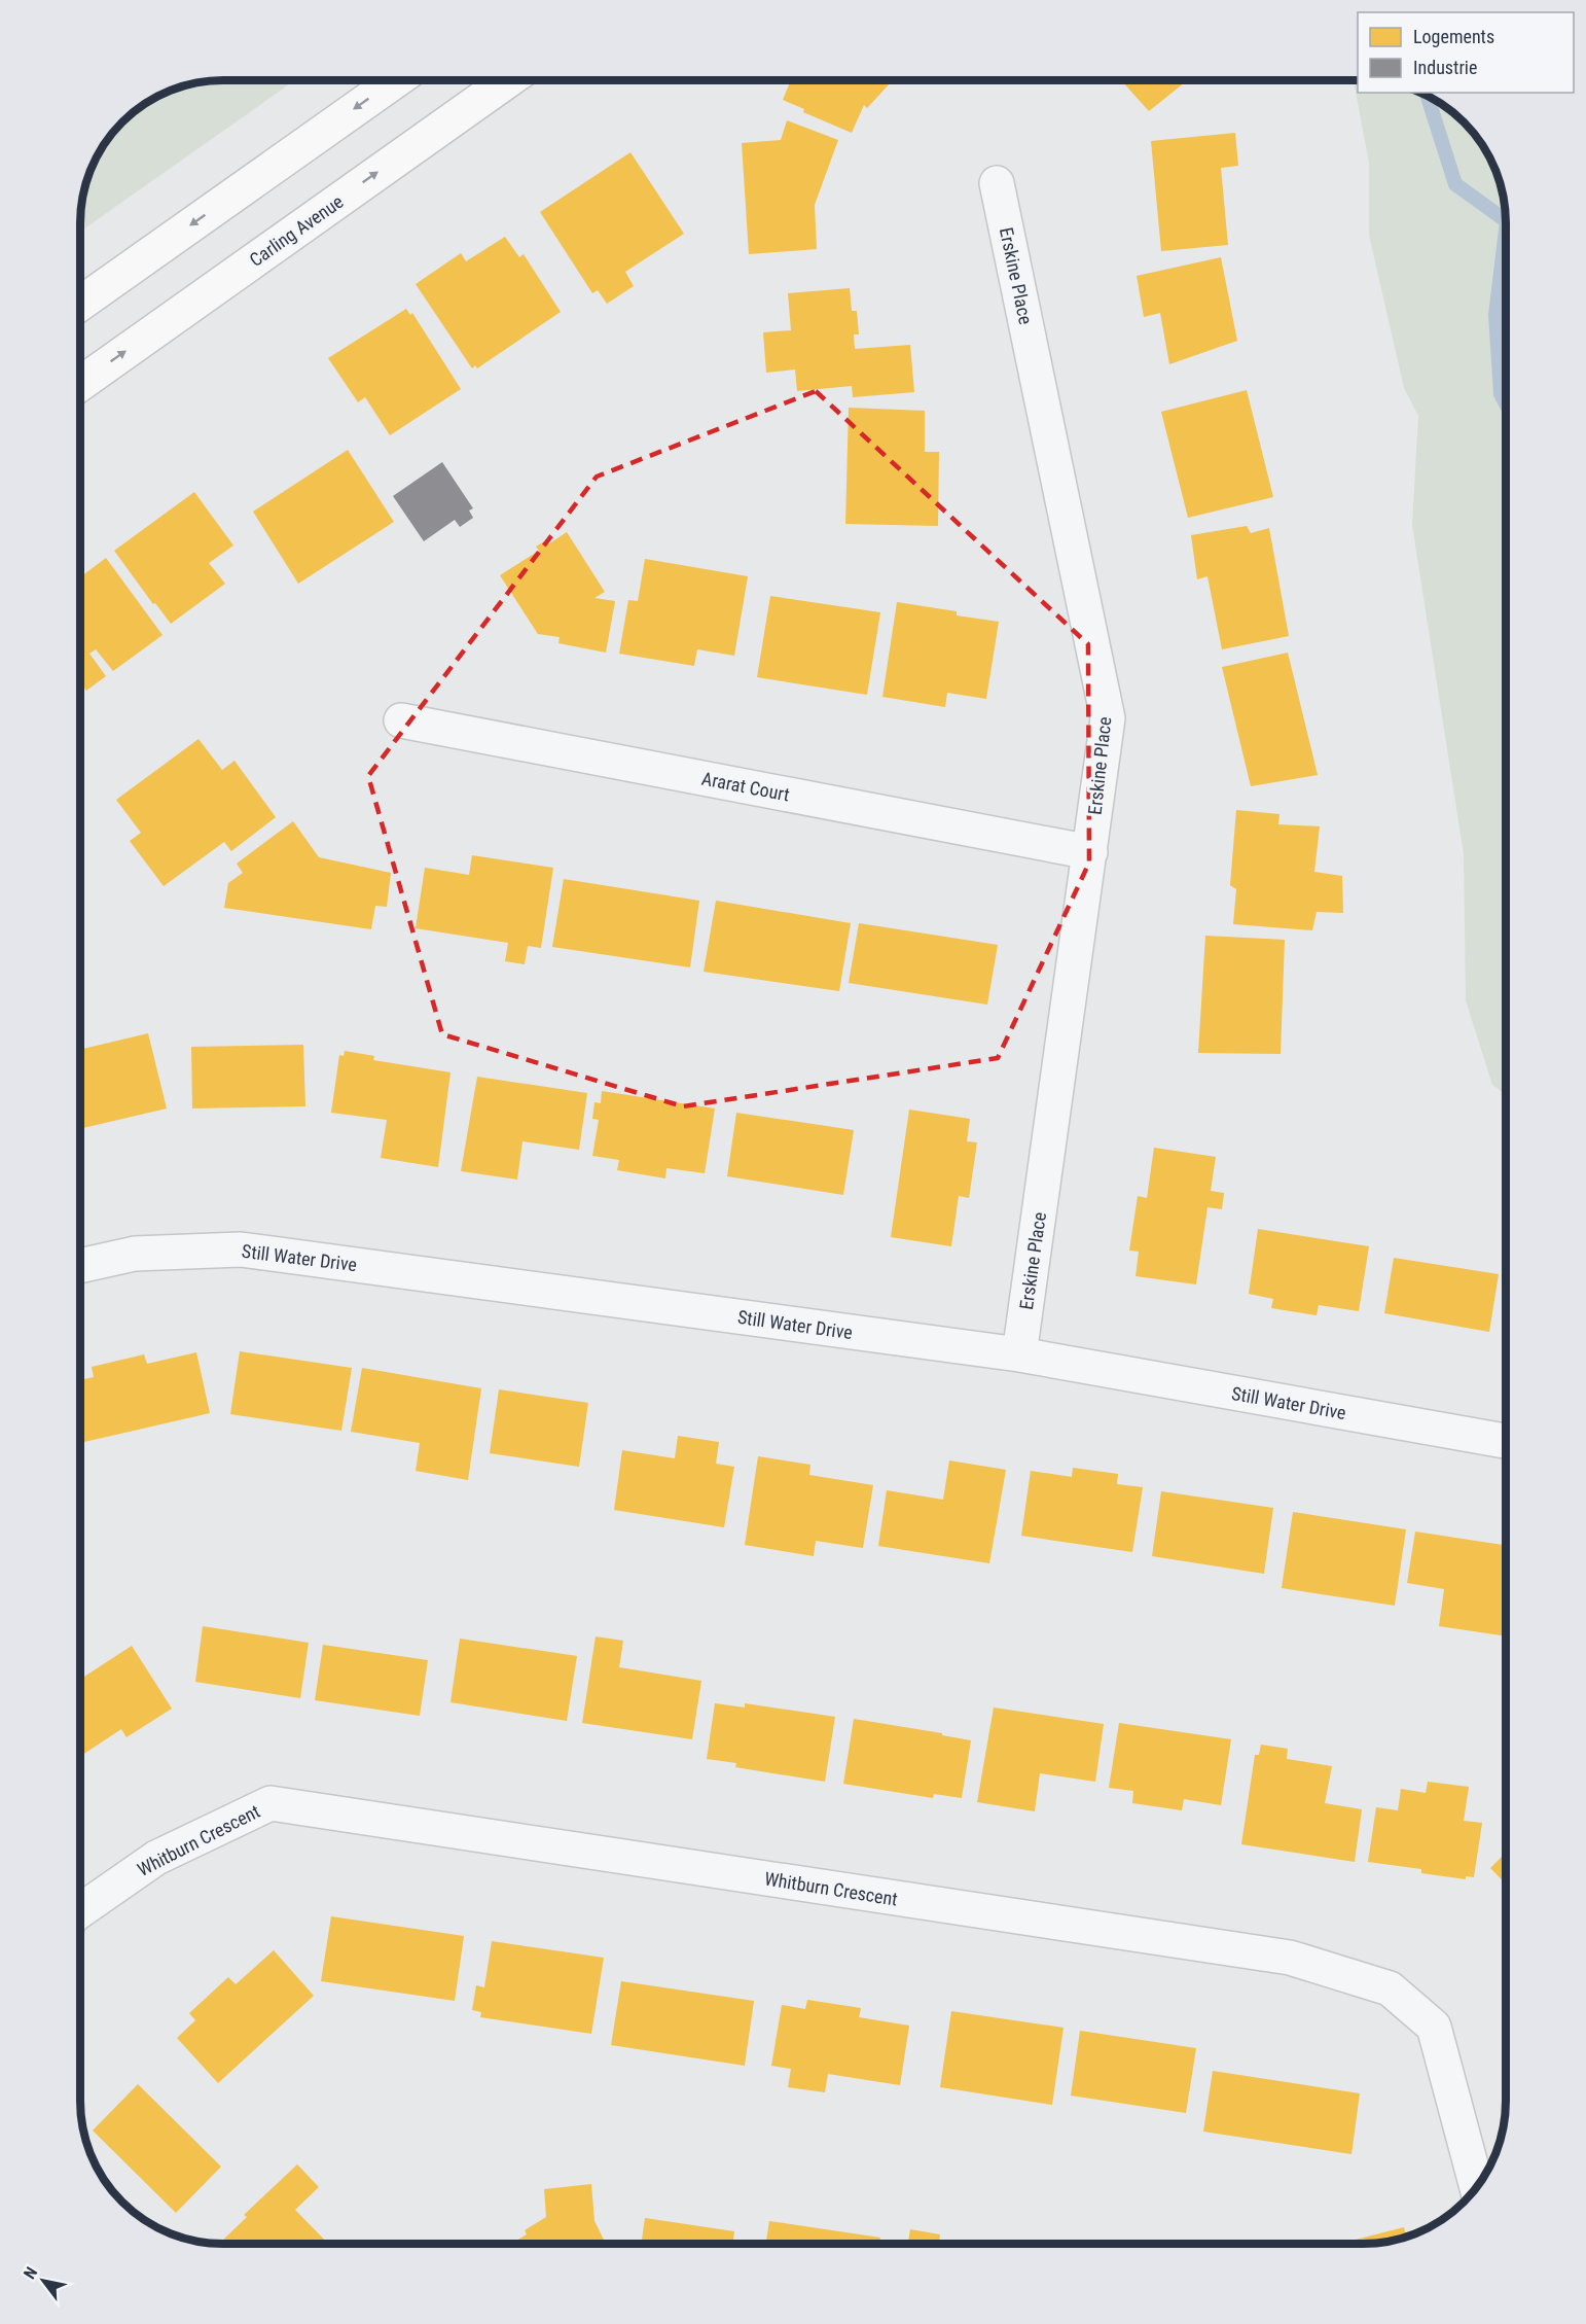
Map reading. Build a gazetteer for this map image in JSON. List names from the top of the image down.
{
  "streets": {
    "main road": ["Carling Avenue"],
    "street": [
      "Erskine Place",
      "Ararat Court",
      "Still Water Drive",
      "Whitburn Crescent"
    ]
  },
  "crossings": [
    ["Erskine Place", "Ararat Court"],
    ["Erskine Place", "Still Water Drive"]
  ],
  "legend": ["Logements", "Industrie"],
  "north": "top left"
}
